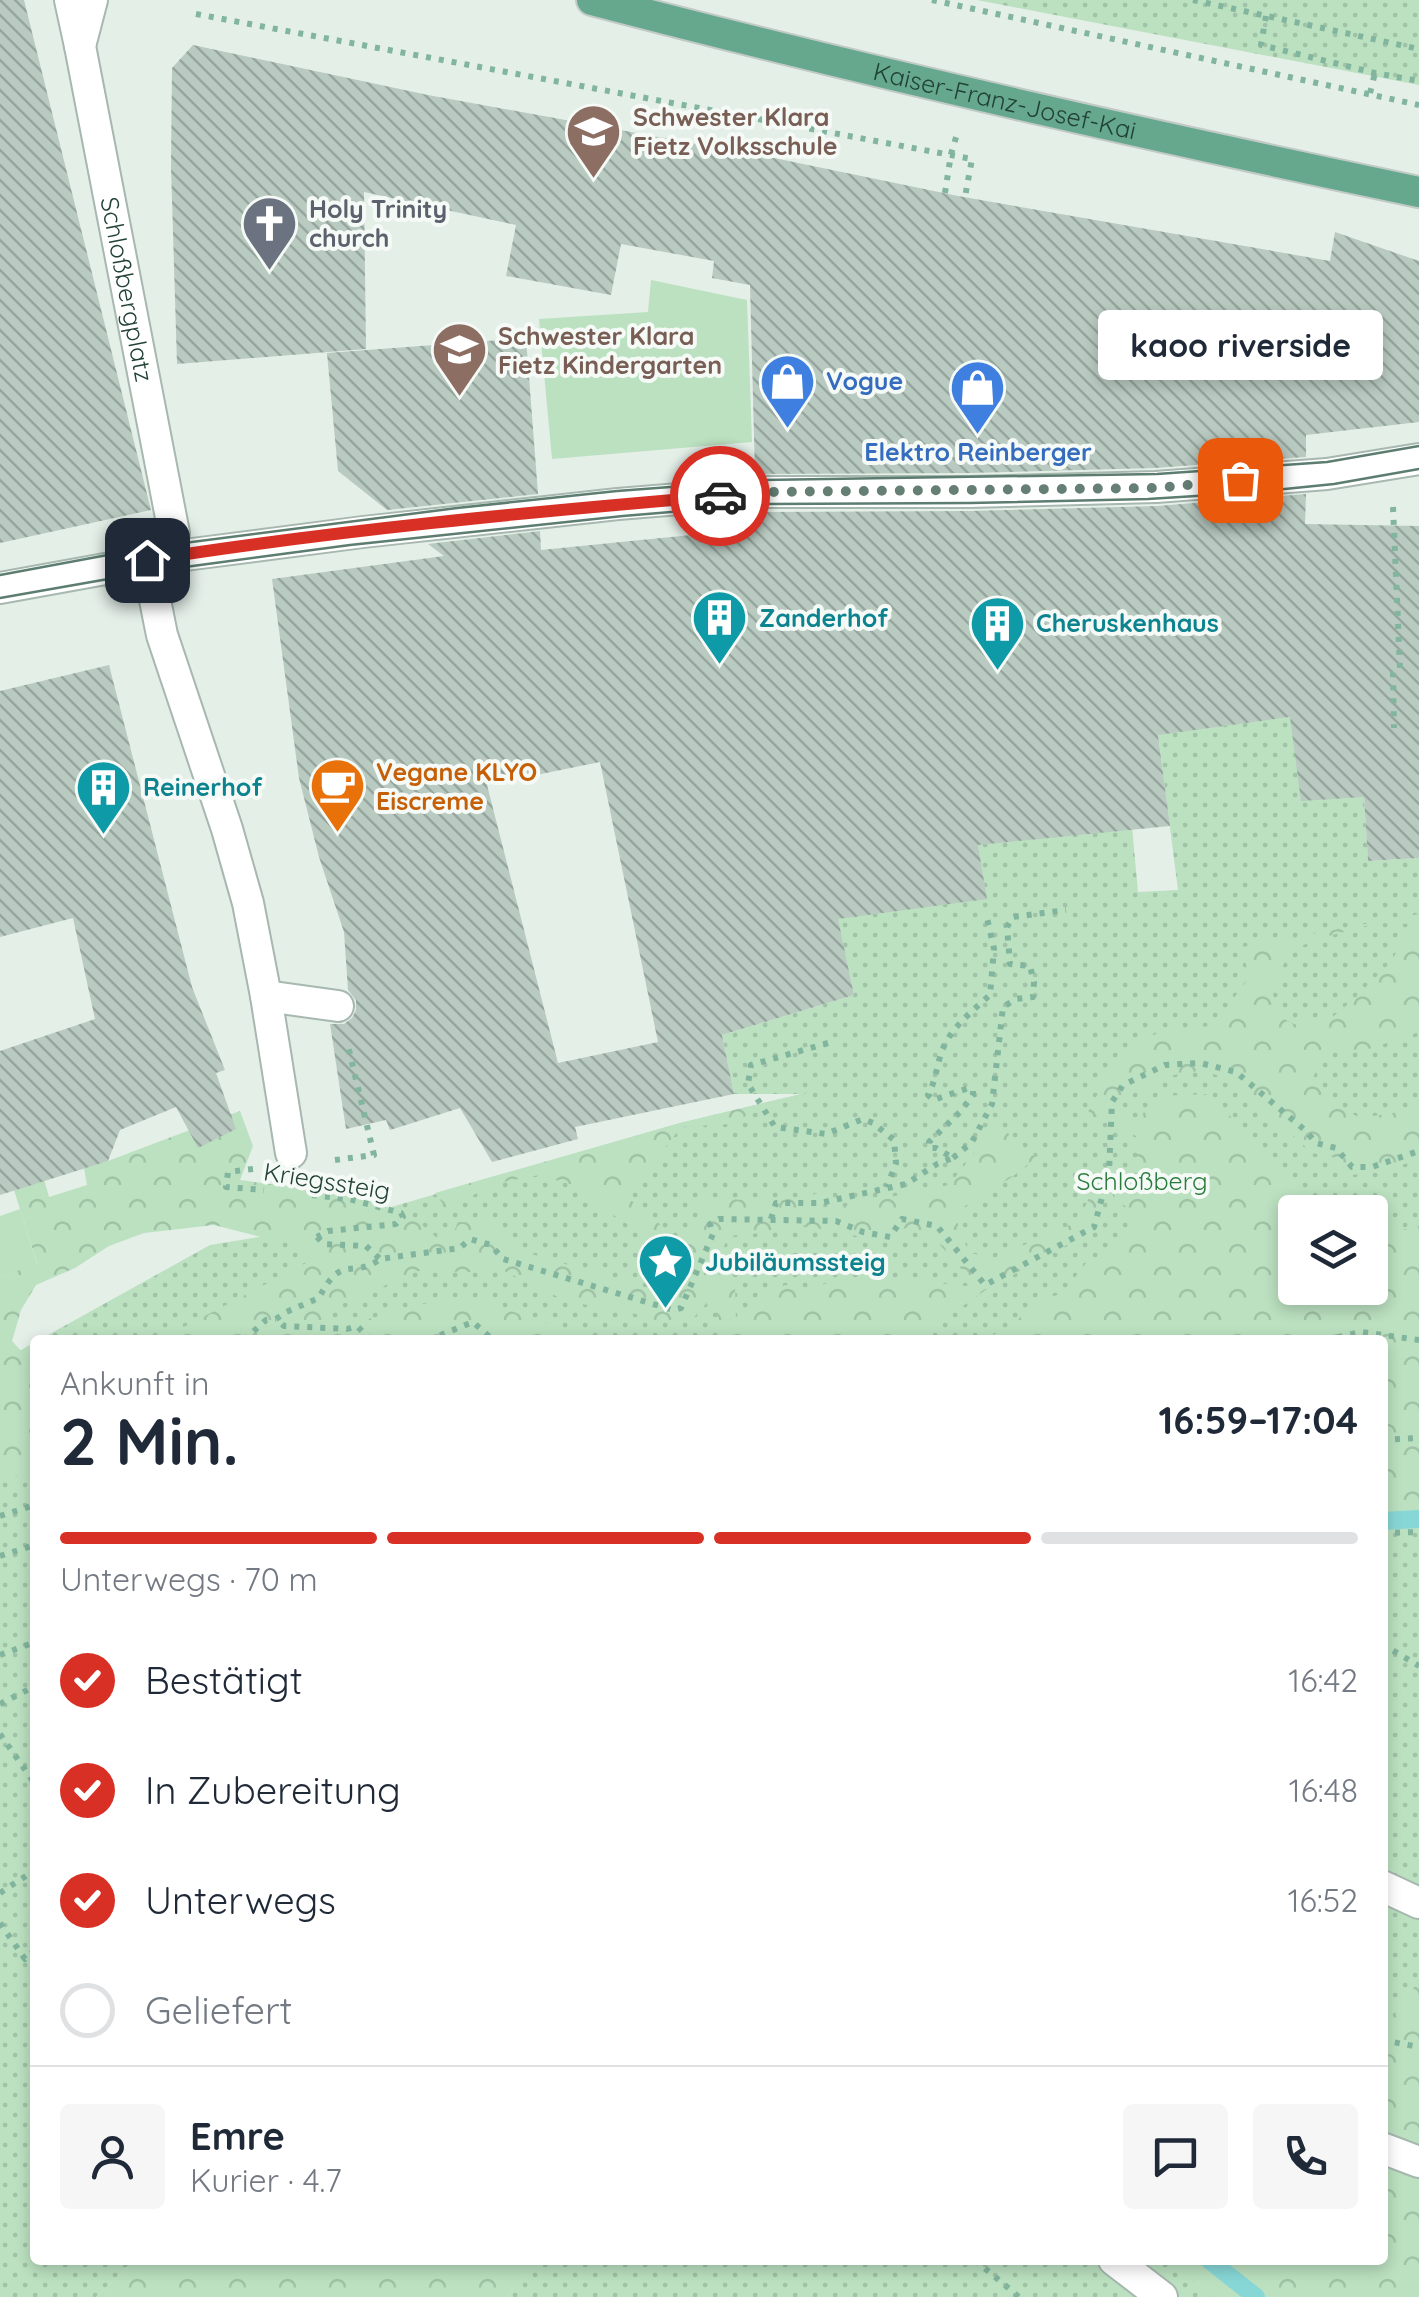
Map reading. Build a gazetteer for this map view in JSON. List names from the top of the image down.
{
  "streets": {
    "main road": ["Kaiser-Franz-Josef-Kai"],
    "street": ["Schloßbergplatz"],
    "path": ["Kriegssteig"]
  },
  "parks": ["Schloßberg"],
  "places": {
    "school or university": ["Schwester Klara Fietz Volksschule", "Schwester Klara Fietz Kindergarten"],
    "church": ["Holy Trinity church"],
    "shop": ["Vogue", "Elektro Reinberger"],
    "other": ["kaoo riverside"],
    "building": ["Zanderhof", "Cheruskenhaus", "Reinerhof"],
    "cafe": ["Vegane KLYO Eiscreme"],
    "place": ["Jubiläumssteig"]
  },
  "page": {
    "bubble": "kaoo riverside",
    "heading": ["2 Min.", "Ankunft in", "16:59–17:04"],
    "panel": ["Emre", "Kurier · 4.7"],
    "bar": "Unterwegs · 70 m",
    "list": [
      ["Bestätigt", "16:42"],
      ["In Zubereitung", "16:48"],
      ["Unterwegs", "16:52"],
      "Geliefert"
    ]
  }
}
